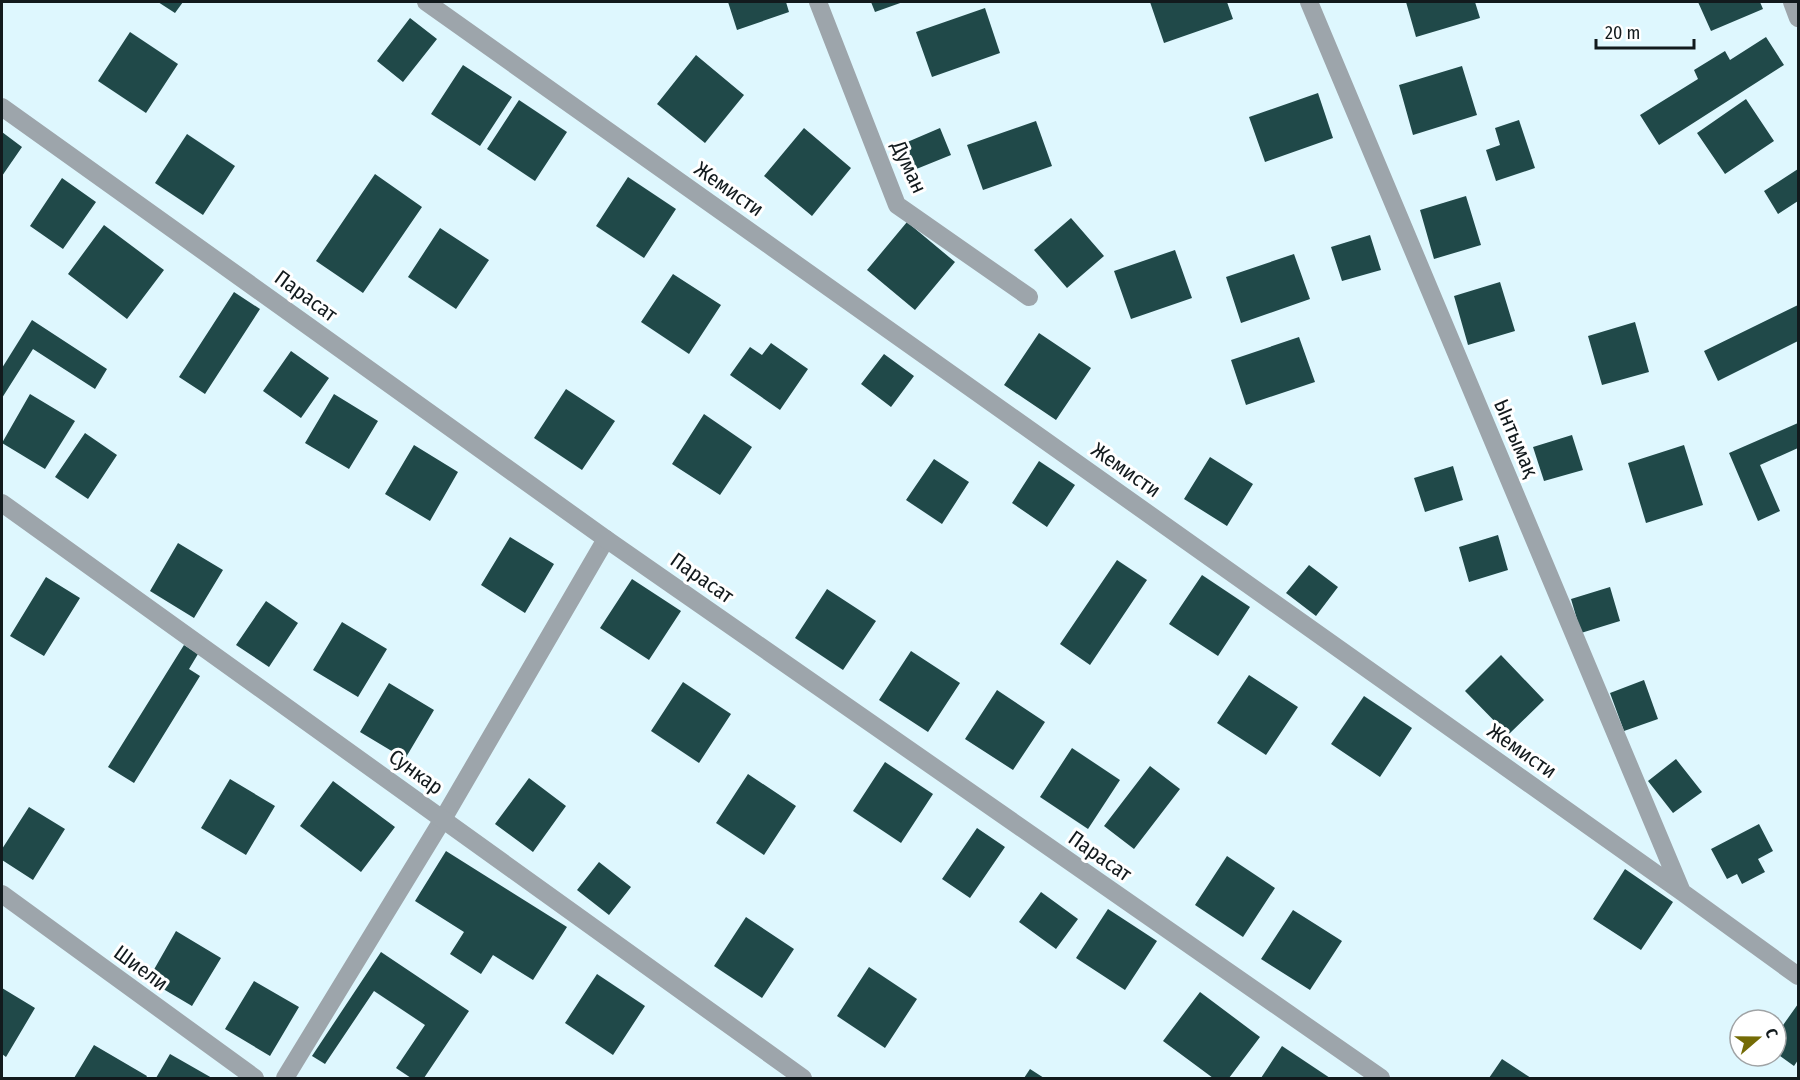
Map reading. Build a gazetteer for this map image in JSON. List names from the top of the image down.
{
  "streets": {
    "street": [
      "Думан",
      "Жемисти",
      "Парасат",
      "Ынтымақ",
      "Сункар",
      "Шиели"
    ]
  },
  "crossings": [
    ["Жемисти", "Ынтымақ"]
  ],
  "scale_bar": "20 m",
  "north": "right"
}
